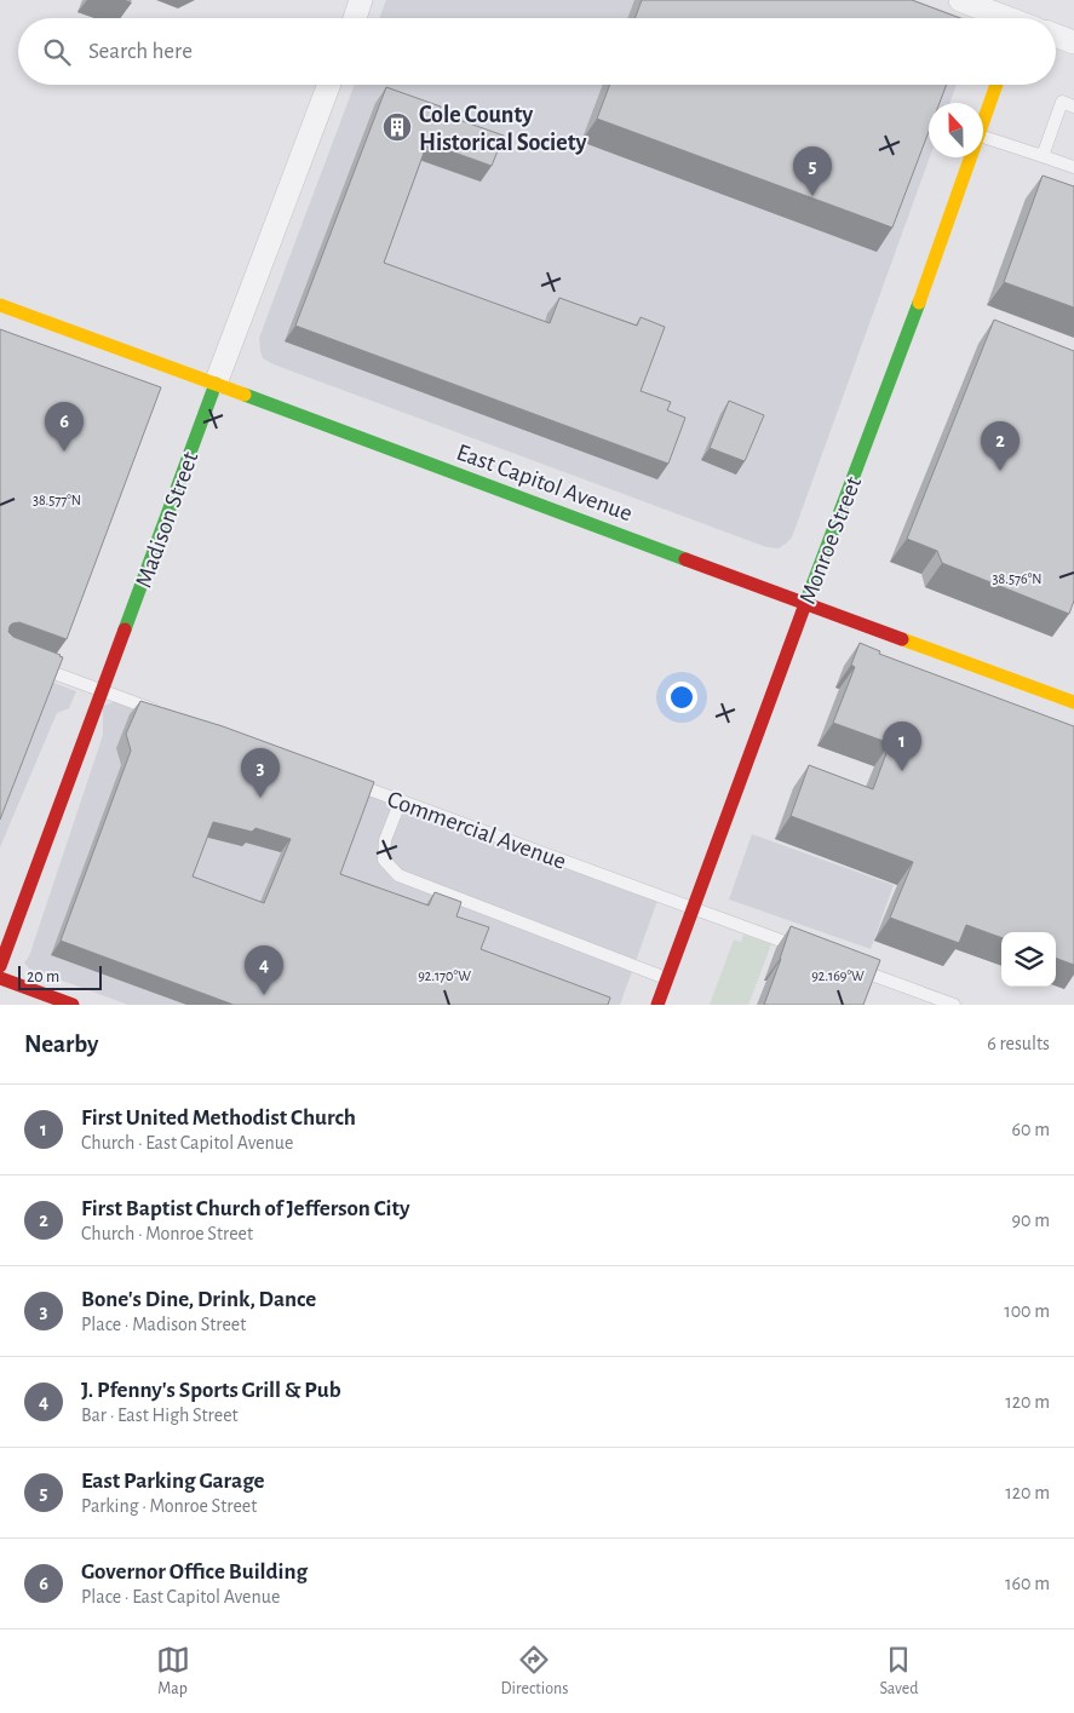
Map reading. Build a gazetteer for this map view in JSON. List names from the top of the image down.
{
  "streets": {
    "street": ["East Capitol Avenue", "Madison Street", "Monroe Street"],
    "lane": ["Commercial Avenue"]
  },
  "crossings": [
    ["East Capitol Avenue", "Madison Street"],
    ["East Capitol Avenue", "Monroe Street"],
    ["Monroe Street", "Commercial Avenue"]
  ],
  "places": {
    "building": ["Cole County Historical Society"]
  },
  "scale_bar": "20 m",
  "north": "top",
  "page": {
    "search": "Search here",
    "pins": [
      "5",
      "6",
      "2",
      "1",
      "3",
      "4"
    ],
    "scale": "20 m",
    "heading": ["Nearby", "6 results"],
    "list": [
      {
        "mark": "1",
        "name": "First United Methodist Church",
        "note": "Church · East Capitol Avenue",
        "value": "60 m"
      },
      {
        "mark": "2",
        "name": "First Baptist Church of Jefferson City",
        "note": "Church · Monroe Street",
        "value": "90 m"
      },
      {
        "mark": "3",
        "name": "Bone's Dine, Drink, Dance",
        "note": "Place · Madison Street",
        "value": "100 m"
      },
      {
        "mark": "4",
        "name": "J. Pfenny's Sports Grill & Pub",
        "note": "Bar · East High Street",
        "value": "120 m"
      },
      {
        "mark": "5",
        "name": "East Parking Garage",
        "note": "Parking · Monroe Street",
        "value": "120 m"
      },
      {
        "mark": "6",
        "name": "Governor Office Building",
        "note": "Place · East Capitol Avenue",
        "value": "160 m"
      }
    ],
    "nav": ["Map", "Directions", "Saved"]
  },
  "coordinates": [
    "38.577°N",
    "38.576°N",
    "92.170°W",
    "92.169°W"
  ]
}
